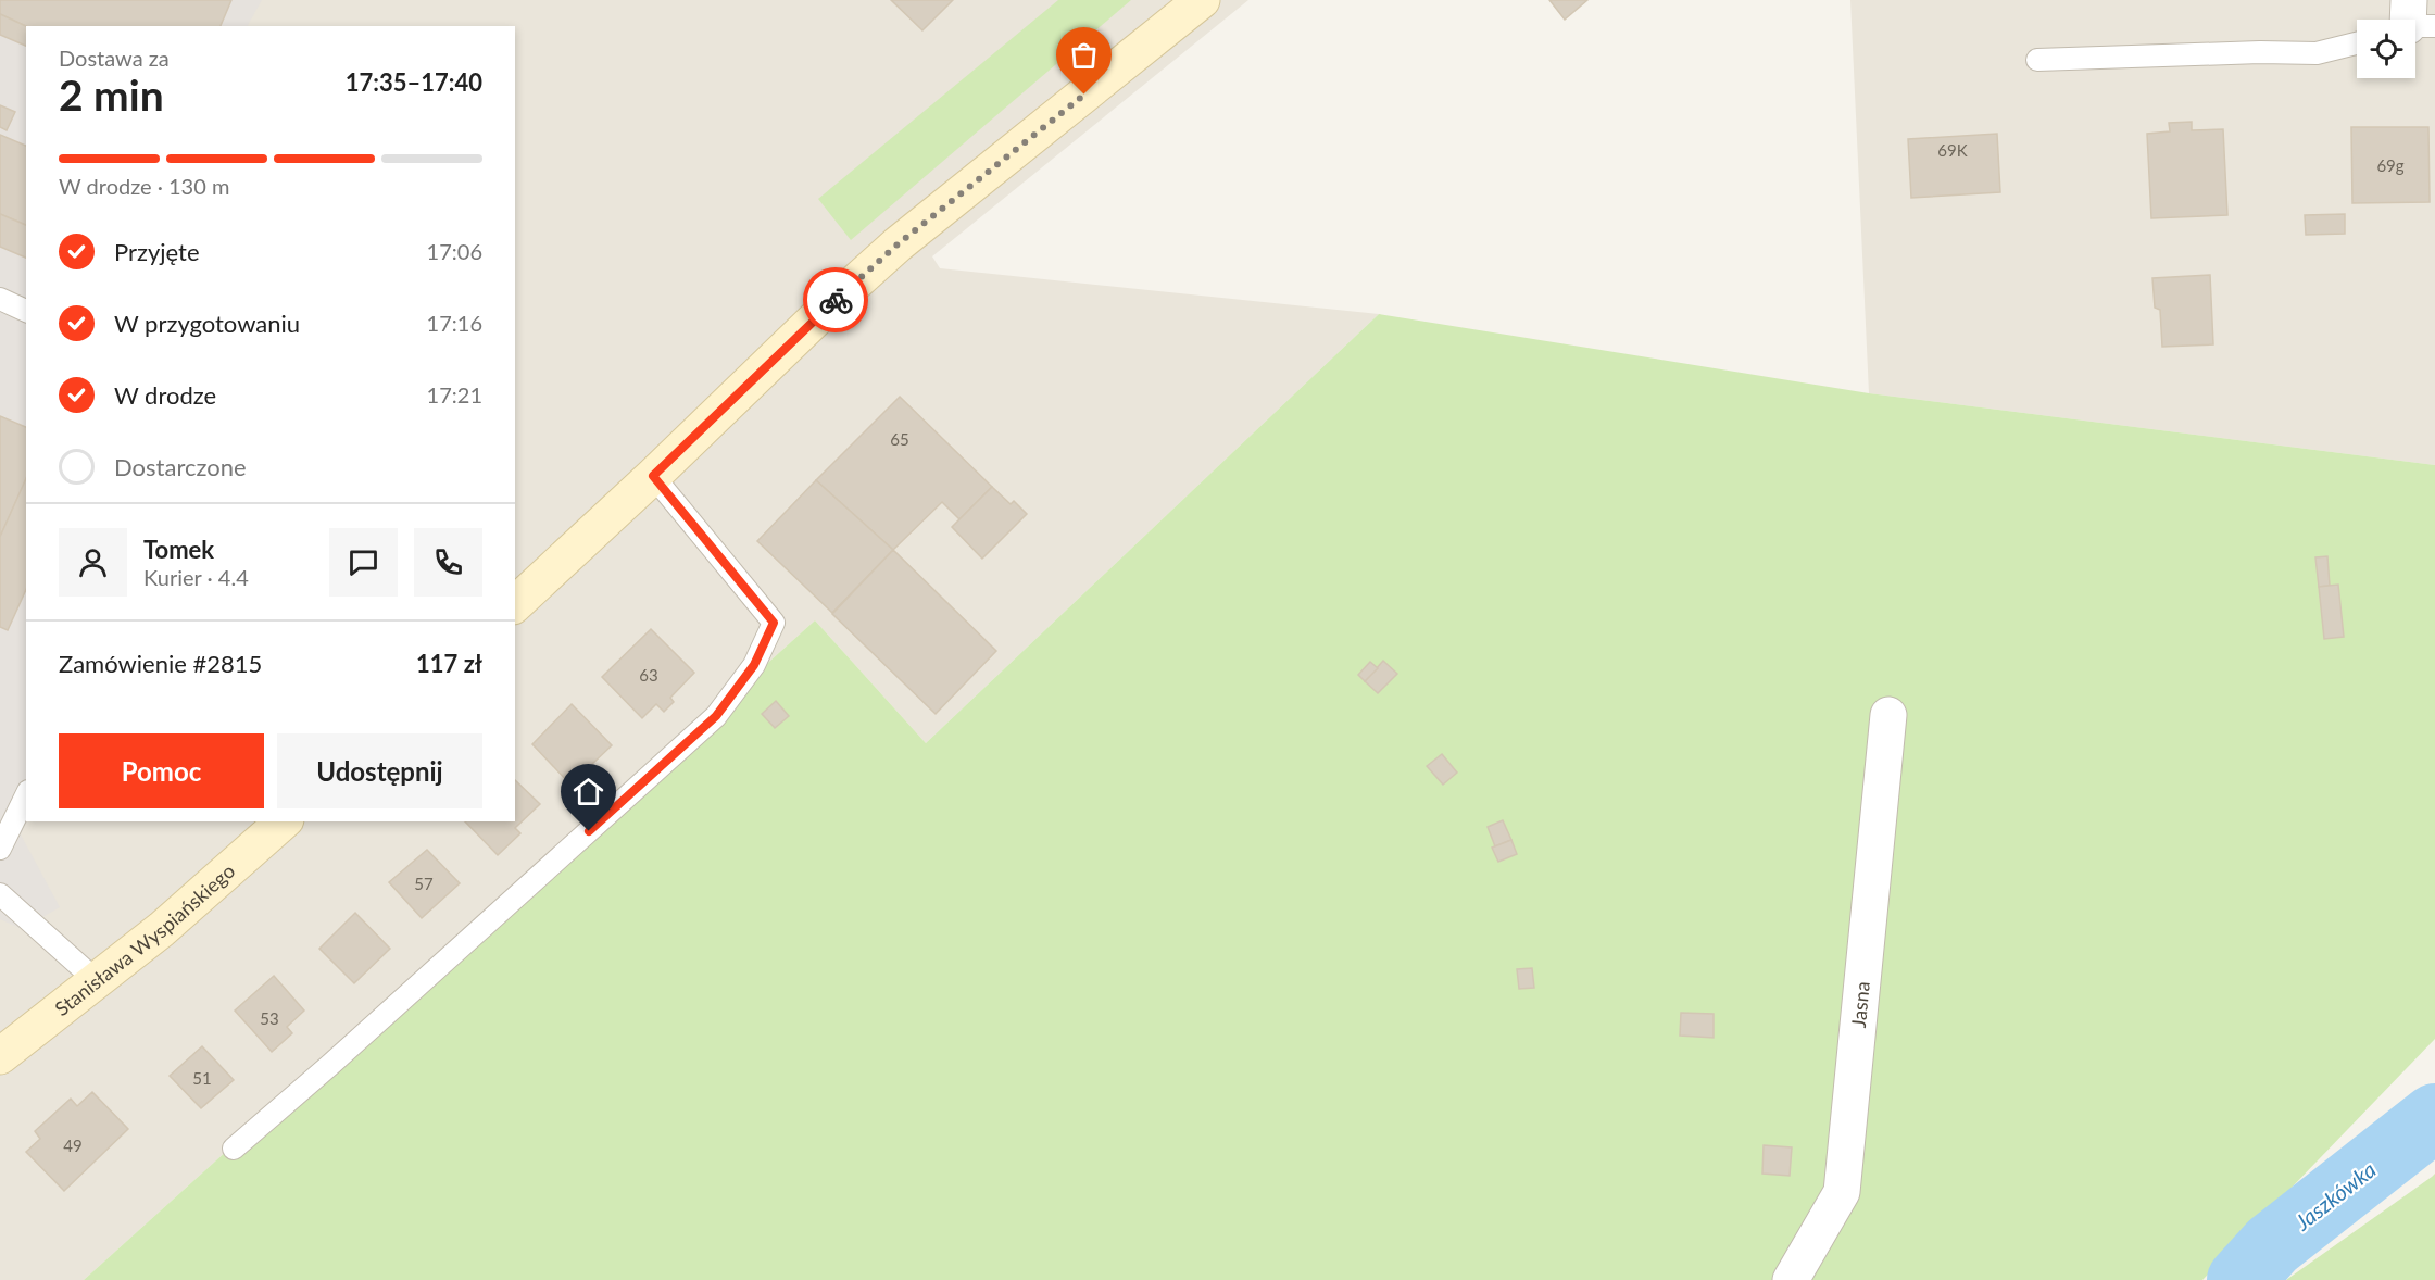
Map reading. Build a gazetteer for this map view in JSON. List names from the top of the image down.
{
  "streets": {
    "main road": ["Stanisława Wyspiańskiego"],
    "street": ["Jasna"]
  },
  "water": ["Jaszkówka"],
  "house_numbers": [
    "69K",
    "69g",
    "65",
    "63",
    "57",
    "53",
    "51",
    "49"
  ],
  "page": {
    "heading": ["2 min", "Dostawa za", "17:35–17:40"],
    "panel": [
      "Tomek",
      "Kurier · 4.4",
      "Zamówienie #2815",
      "117 zł"
    ],
    "bar": "W drodze · 130 m",
    "list": [
      ["Przyjęte", "17:06"],
      ["W przygotowaniu", "17:16"],
      ["W drodze", "17:21"],
      "Dostarczone"
    ],
    "buttons": ["Pomoc", "Udostępnij"]
  }
}
